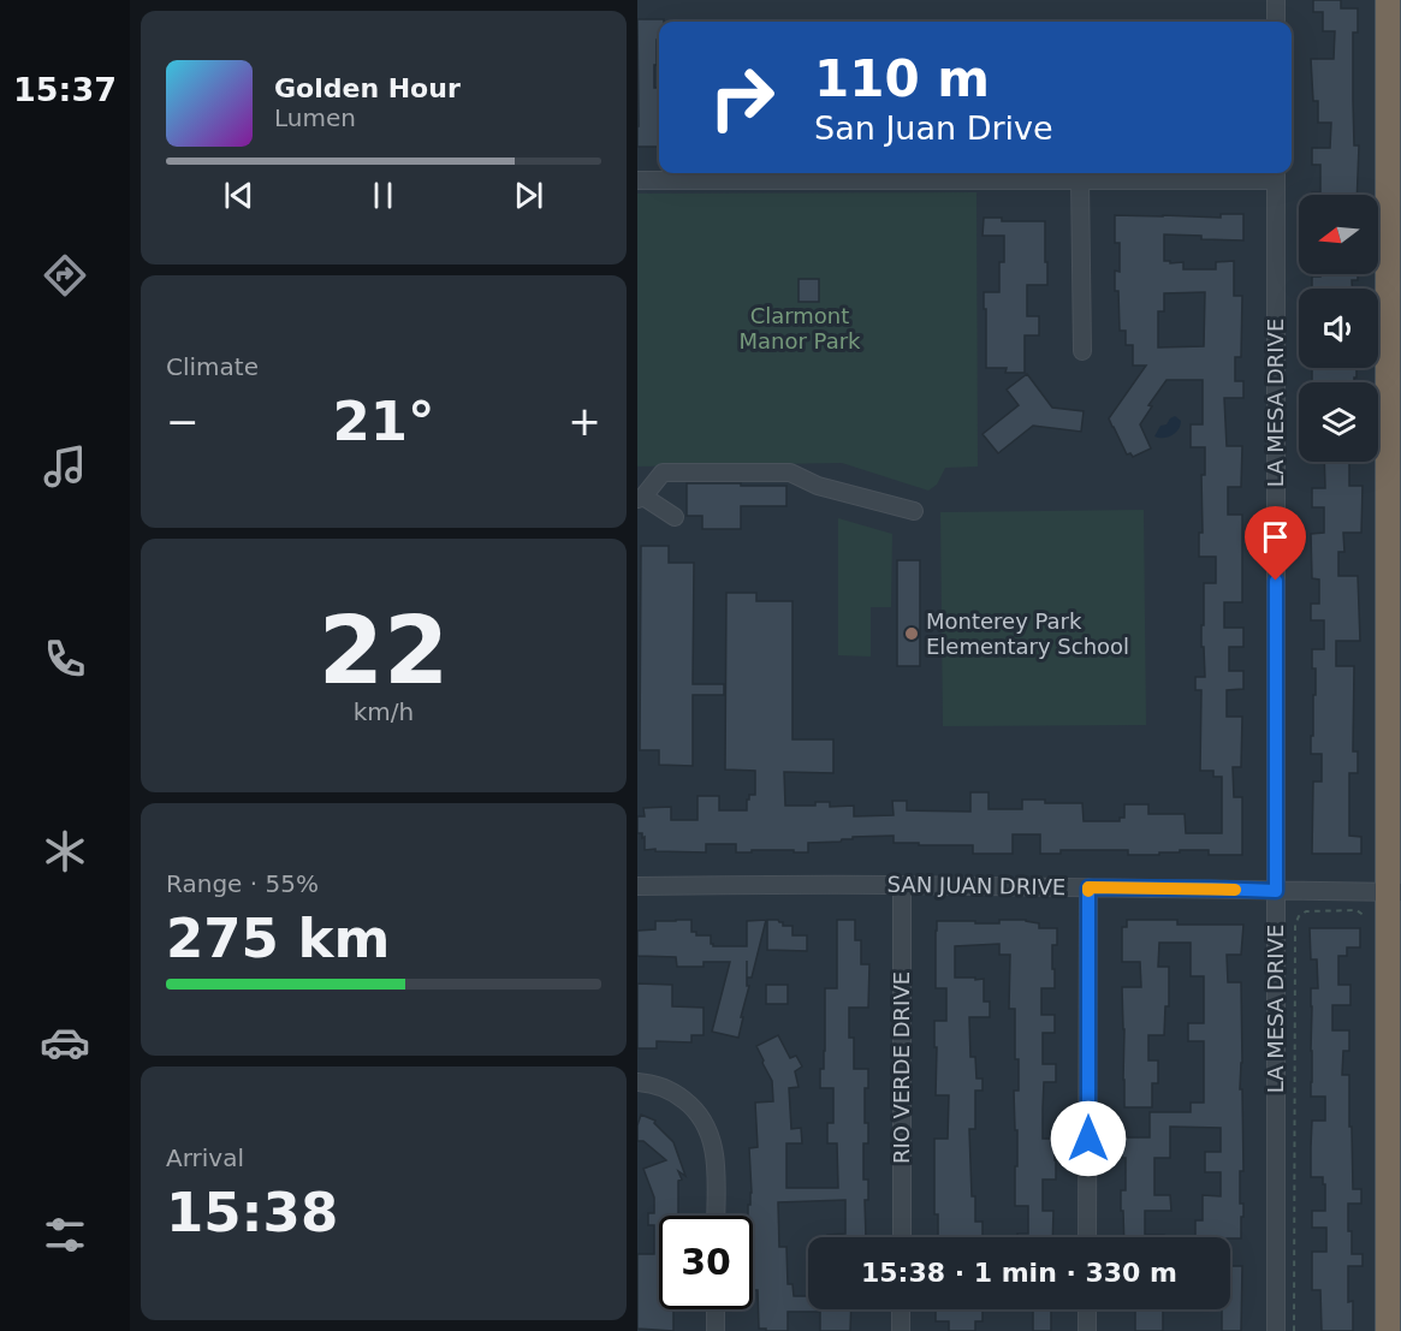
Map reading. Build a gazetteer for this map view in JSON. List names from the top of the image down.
{
  "streets": {
    "street": ["LA MESA DRIVE", "SAN JUAN DRIVE", "RIO VERDE DRIVE"]
  },
  "crossings": [
    ["LA MESA DRIVE", "SAN JUAN DRIVE"],
    ["SAN JUAN DRIVE", "RIO VERDE DRIVE"]
  ],
  "parks": ["Clarmont Manor Park"],
  "places": ["Monterey Park Elementary School"],
  "north": "left",
  "page": {
    "tabs": "15:37",
    "turn": ["110 m", "San Juan Drive"],
    "song": ["Golden Hour", "Lumen"],
    "tile": [
      "Climate",
      ["22", "km/h"],
      ["Range · 55%", "275 km"],
      ["Arrival", "15:38"]
    ],
    "heat": ["−", "21°", "+"],
    "limit": "30",
    "trip": "15:38 · 1 min · 330 m"
  }
}
